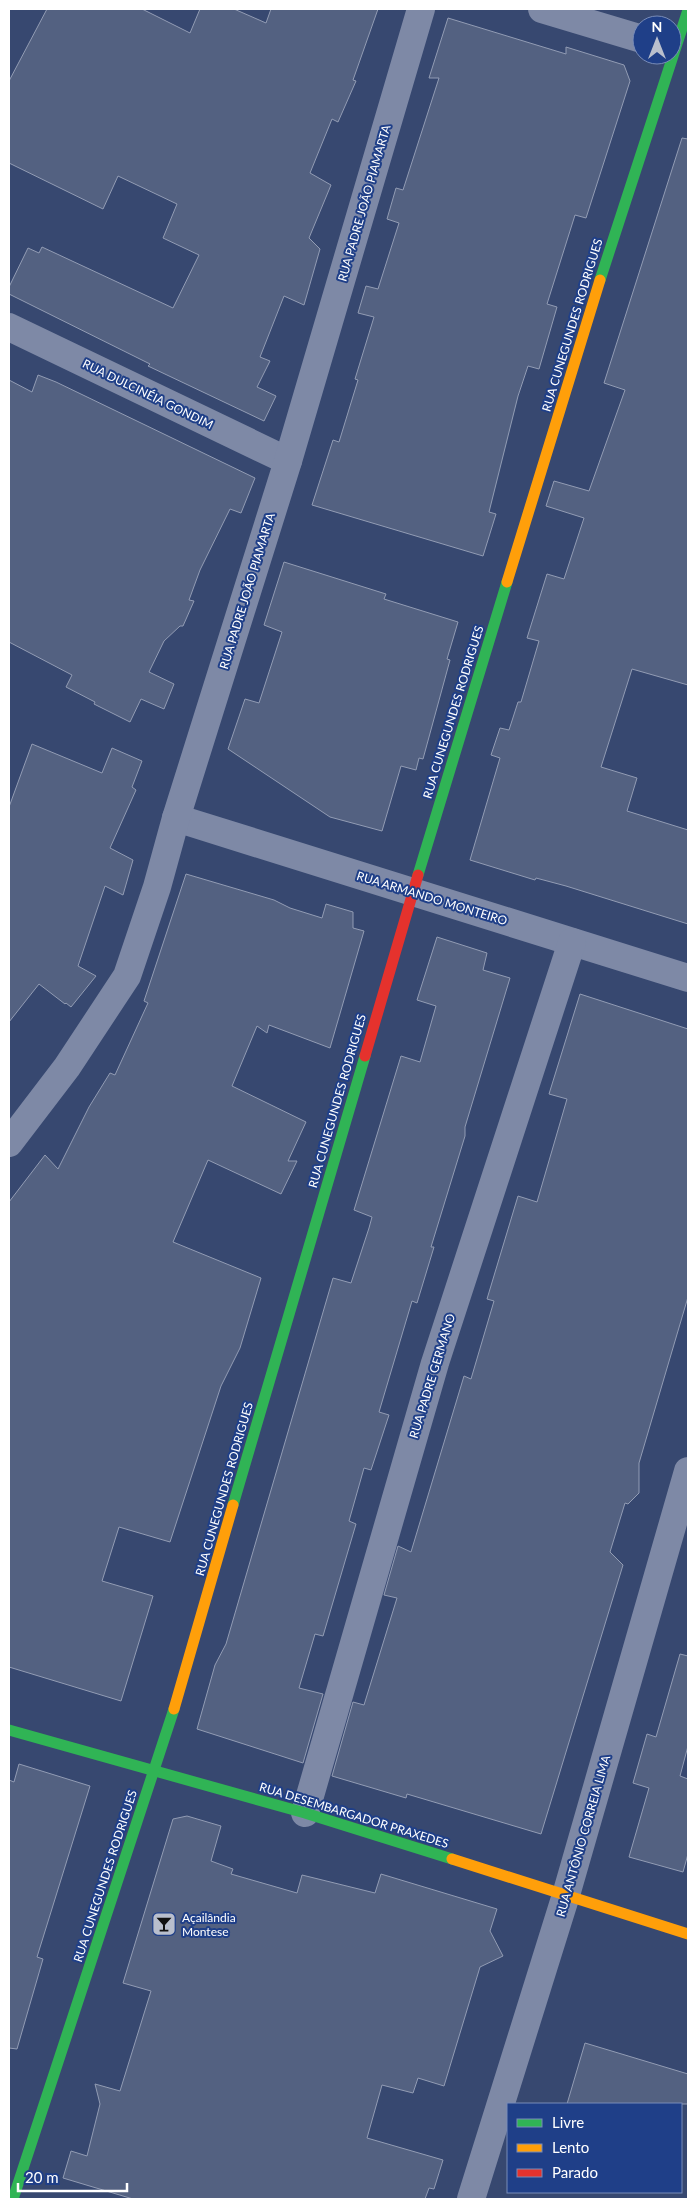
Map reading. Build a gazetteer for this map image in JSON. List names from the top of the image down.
{
  "streets": {
    "street": [
      "RUA PADRE JOÃO PIAMARTA",
      "RUA CUNEGUNDES RODRIGUES",
      "RUA DULCINÉIA GONDIM",
      "RUA ARMANDO MONTEIRO",
      "RUA PADRE GERMANO",
      "RUA DESEMBARGADOR PRAXEDES",
      "RUA ANTÔNIO CORREIA LIMA"
    ]
  },
  "crossings": [
    ["RUA PADRE JOÃO PIAMARTA", "RUA DULCINÉIA GONDIM"],
    ["RUA PADRE JOÃO PIAMARTA", "RUA ARMANDO MONTEIRO"],
    ["RUA CUNEGUNDES RODRIGUES", "RUA ARMANDO MONTEIRO"],
    ["RUA CUNEGUNDES RODRIGUES", "RUA DESEMBARGADOR PRAXEDES"],
    ["RUA ARMANDO MONTEIRO", "RUA PADRE GERMANO"],
    ["RUA PADRE GERMANO", "RUA DESEMBARGADOR PRAXEDES"],
    ["RUA DESEMBARGADOR PRAXEDES", "RUA ANTÔNIO CORREIA LIMA"]
  ],
  "places": {
    "bar": ["Açailândia Montese"]
  },
  "legend": ["Livre", "Lento", "Parado"],
  "scale_bar": "20 m",
  "north": "top"
}
